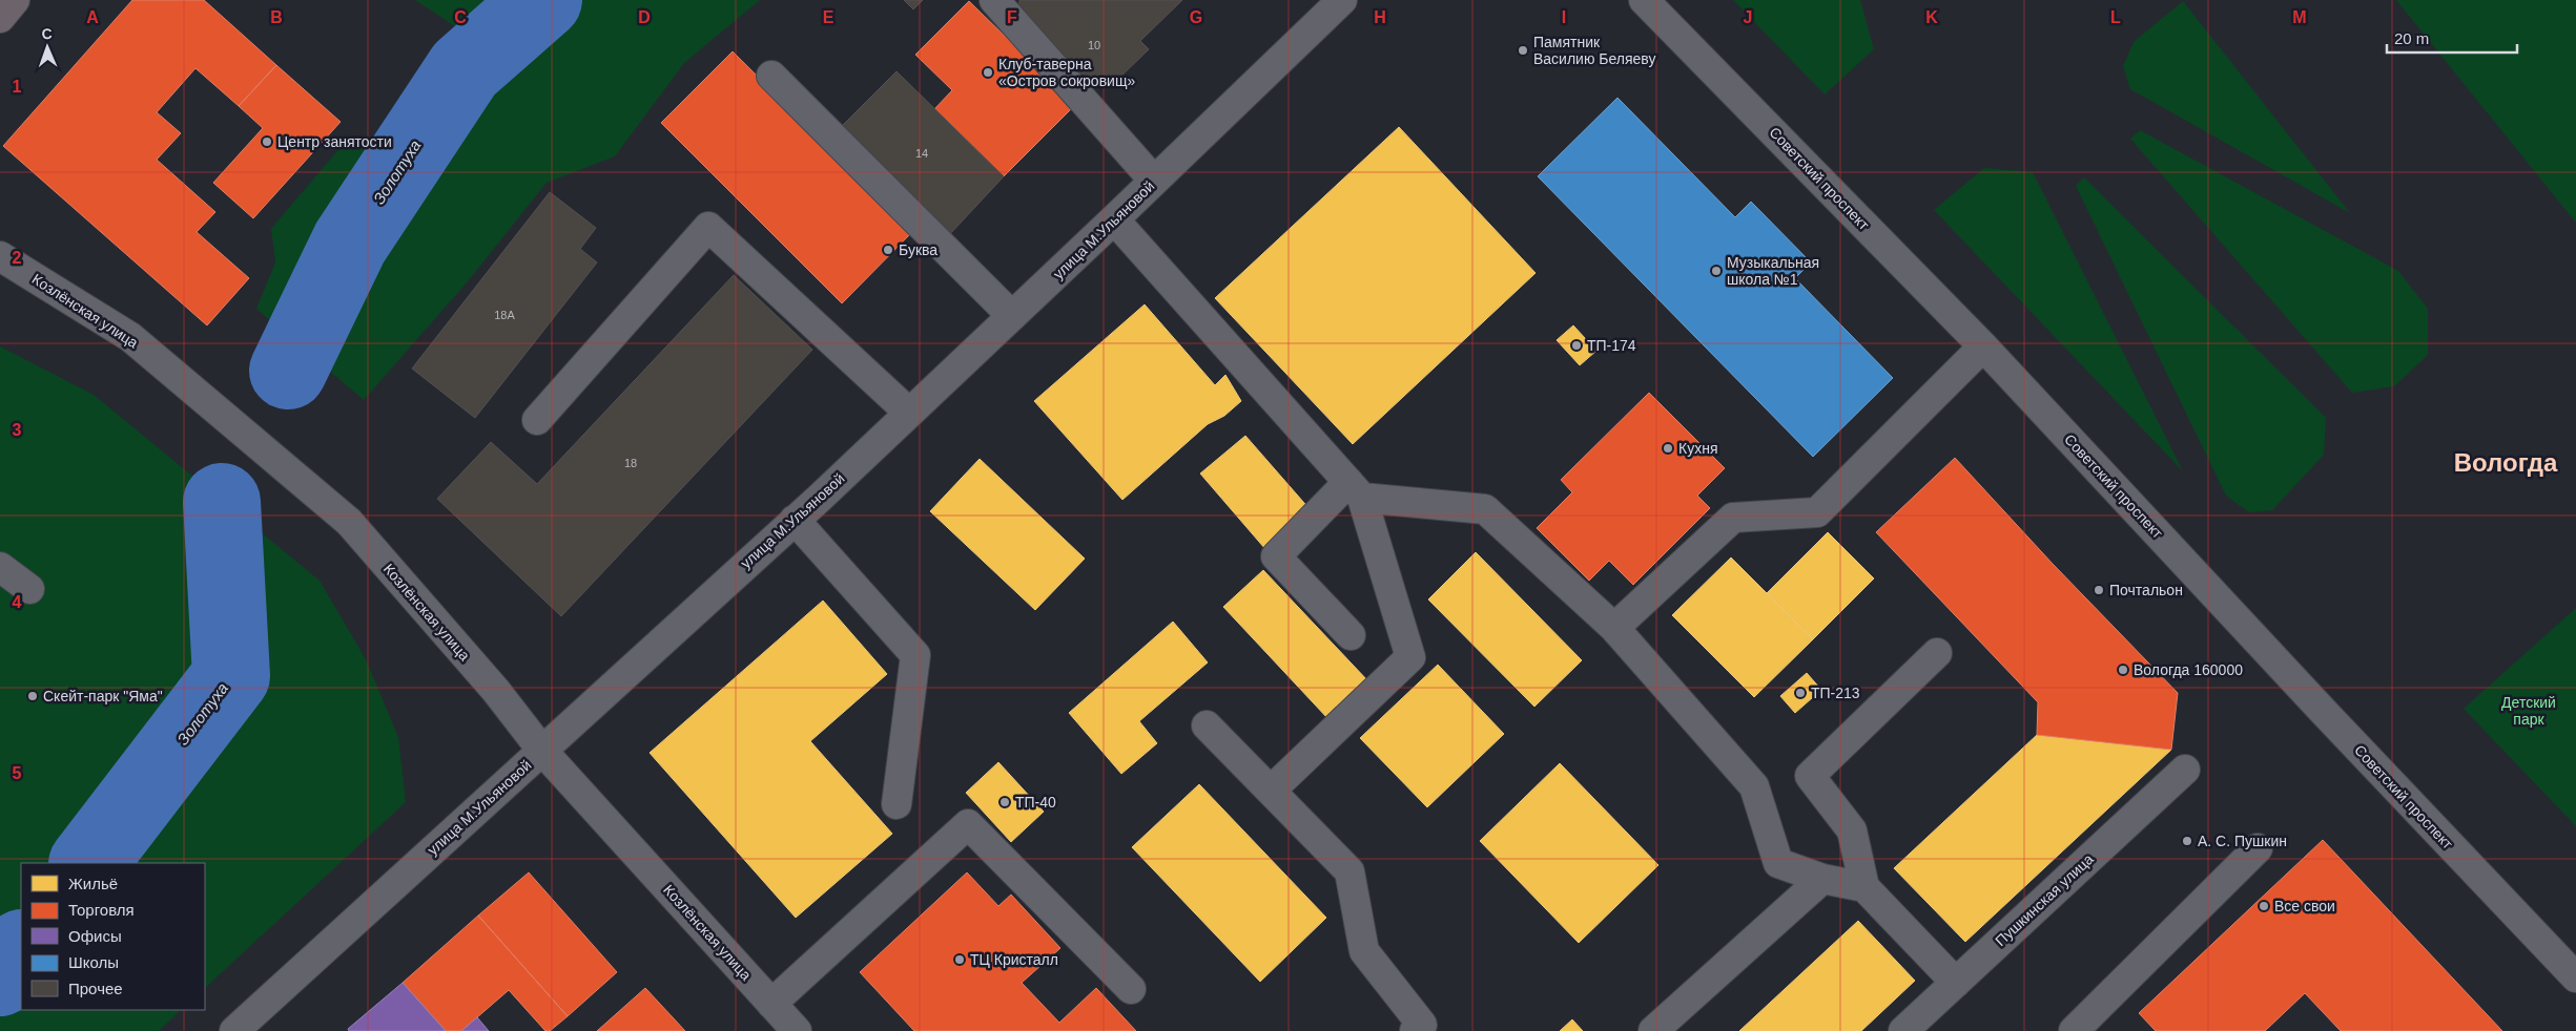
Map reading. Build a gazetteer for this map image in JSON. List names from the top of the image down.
{
  "streets": {
    "street": [
      "Советский проспект",
      "улица М.Ульяновой",
      "Козлёнская улица",
      "Пушкинская улица"
    ]
  },
  "crossings": [
    ["улица М.Ульяновой", "Козлёнская улица"]
  ],
  "districts": ["Вологда"],
  "water": ["Золотуха"],
  "parks": ["Детский парк"],
  "places": [
    "Памятник Василию Беляеву",
    "Клуб-таверна «Остров сокровищ»",
    "Центр занятости",
    "Буква",
    "Музыкальная школа №1",
    "ТП-174",
    "Кухня",
    "Почтальон",
    "Вологда 160000",
    "ТП-213",
    "Скейт-парк \"Яма\"",
    "ТП-40",
    "А. С. Пушкин",
    "Все свои",
    "ТЦ Кристалл"
  ],
  "house_numbers": [
    "10",
    "14",
    "18А",
    "18"
  ],
  "legend": [
    "Жильё",
    "Торговля",
    "Офисы",
    "Школы",
    "Прочее"
  ],
  "scale_bar": "20 m",
  "north": "top",
  "grid": {
    "columns": [
      "A",
      "B",
      "C",
      "D",
      "E",
      "F",
      "G",
      "H",
      "I",
      "J",
      "K",
      "L",
      "M"
    ],
    "rows": [
      "1",
      "2",
      "3",
      "4",
      "5"
    ]
  }
}
